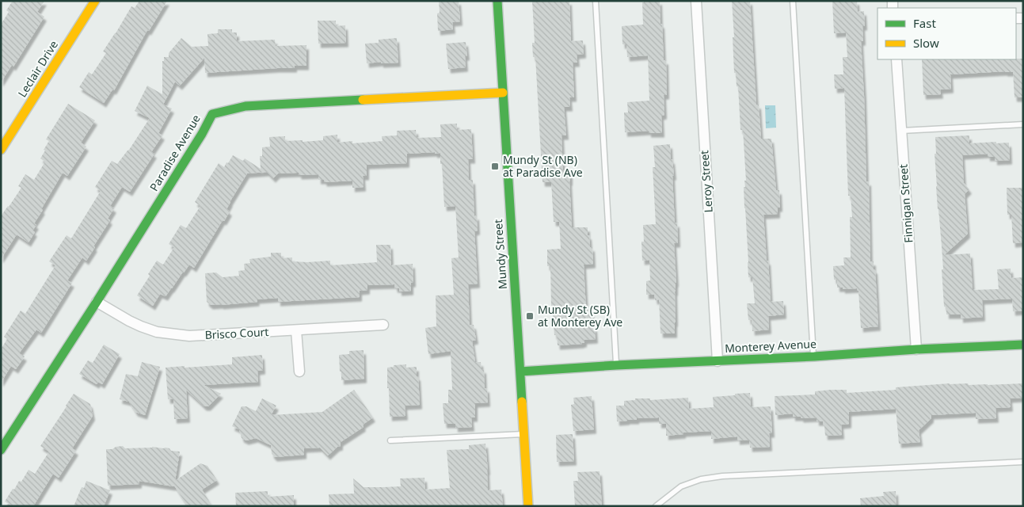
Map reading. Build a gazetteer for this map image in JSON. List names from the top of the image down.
{
  "streets": {
    "street": [
      "Leclair Drive",
      "Paradise Avenue",
      "Leroy Street",
      "Finnigan Street",
      "Mundy Street",
      "Brisco Court",
      "Monterey Avenue"
    ]
  },
  "crossings": [
    ["Paradise Avenue", "Mundy Street"],
    ["Paradise Avenue", "Brisco Court"],
    ["Leroy Street", "Monterey Avenue"],
    ["Finnigan Street", "Monterey Avenue"],
    ["Mundy Street", "Monterey Avenue"]
  ],
  "places": {
    "transit": ["Mundy St (NB) at Paradise Ave", "Mundy St (SB) at Monterey Ave"]
  },
  "legend": ["Fast", "Slow"]
}
